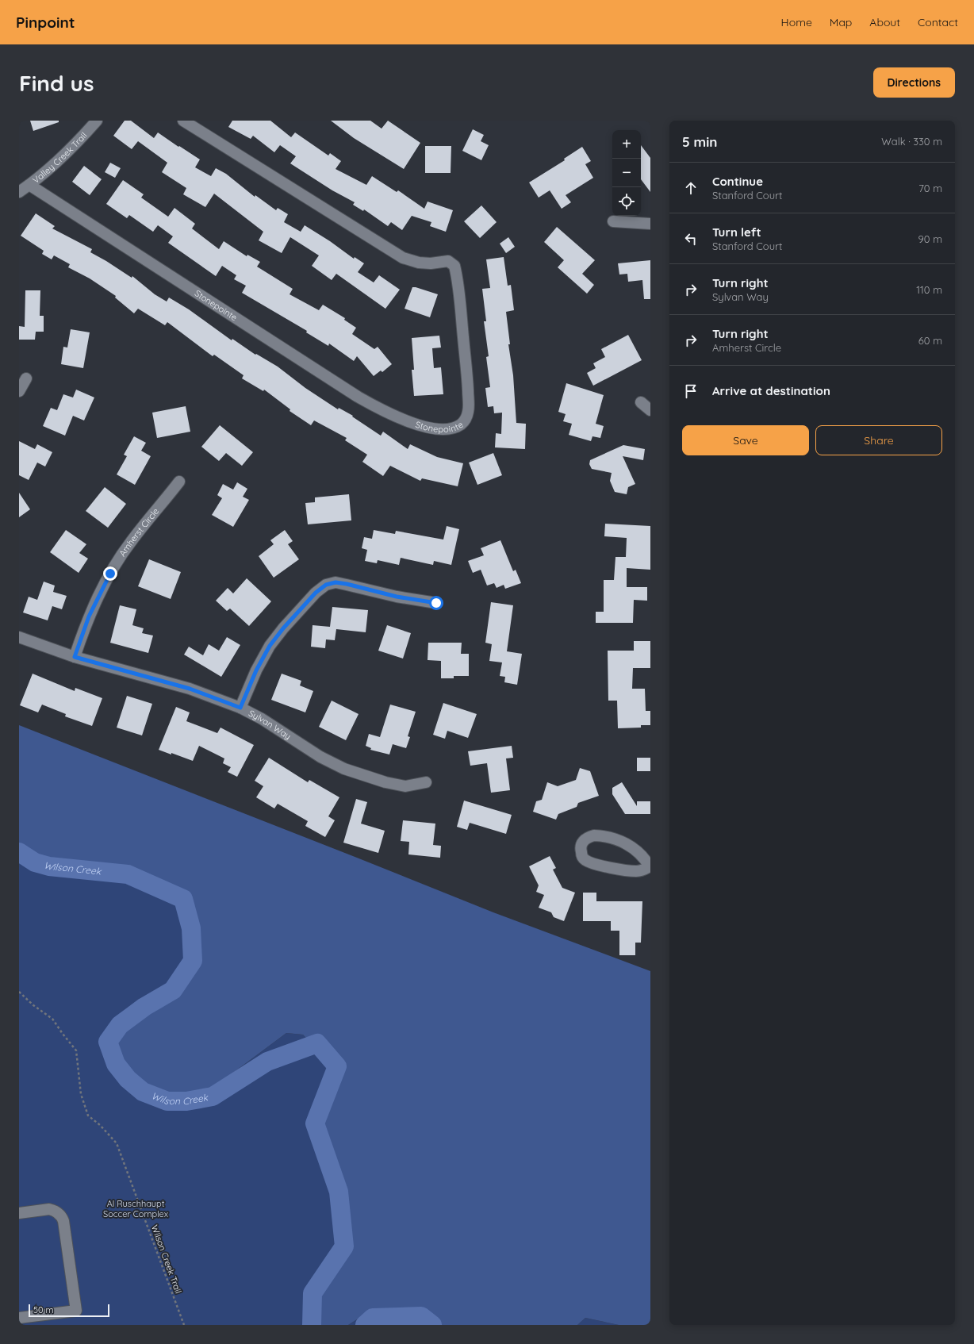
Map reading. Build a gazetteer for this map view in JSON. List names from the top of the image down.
{
  "streets": {
    "street": [
      "Valley Creek Trail",
      "Stonepointe",
      "Amherst Circle",
      "Sylvan Way"
    ],
    "path": ["Wilson Creek Trail"]
  },
  "crossings": [
    ["Valley Creek Trail", "Stonepointe"],
    ["Amherst Circle", "Sylvan Way"]
  ],
  "water": ["Wilson Creek"],
  "parks": ["Al Ruschhaupt Soccer Complex"],
  "scale_bar": "50 m",
  "page": {
    "header": "Pinpoint",
    "nav": [
      "Home",
      "Map",
      "About",
      "Contact"
    ],
    "buttons": [
      "Directions",
      ["Save", "Share"]
    ],
    "title": "Find us",
    "heading": ["5 min", "Walk · 330 m"],
    "map_buttons": ["+", "−"],
    "list": [
      ["Continue", "Stanford Court", "70 m"],
      ["Turn left", "Stanford Court", "90 m"],
      ["Turn right", "Sylvan Way", "110 m"],
      ["Turn right", "Amherst Circle", "60 m"],
      "Arrive at destination"
    ],
    "scale": "50 m"
  }
}
